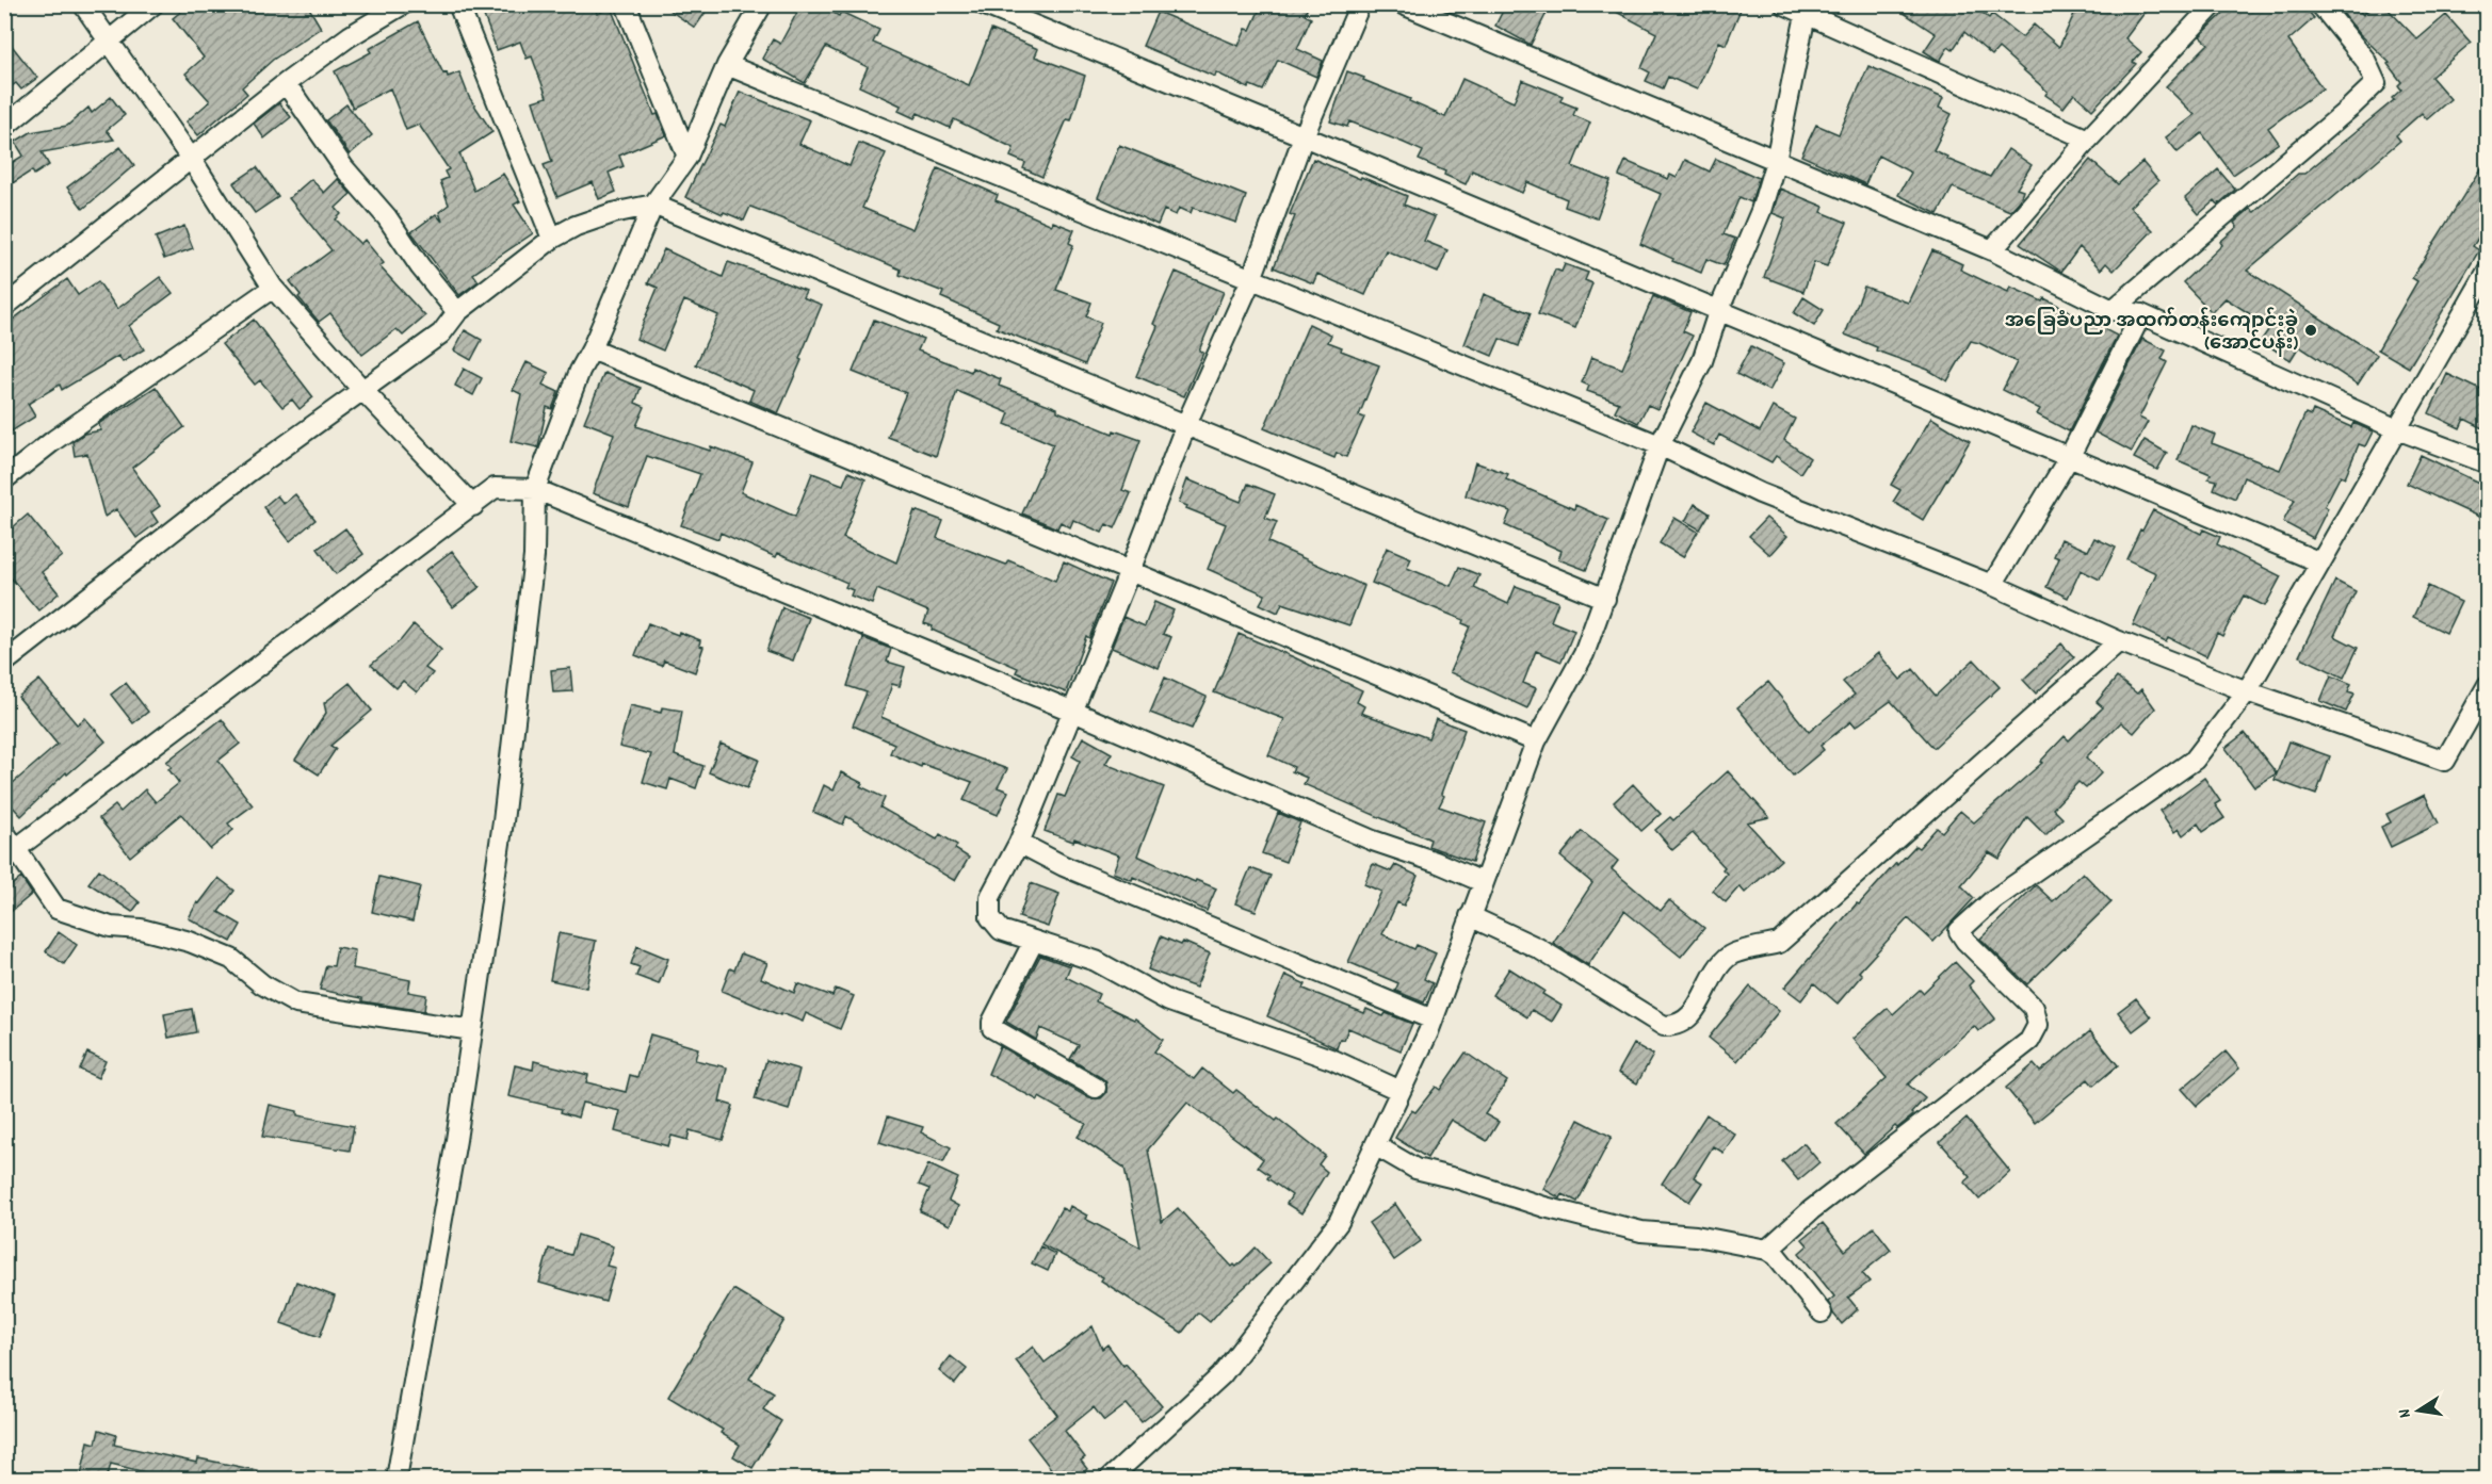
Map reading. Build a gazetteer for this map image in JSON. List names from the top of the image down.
{
  "places": ["အခြေခံပညာ အထက်တန်းကျောင်းခွဲ (အောင်ပန်း)"],
  "north": "left"
}
